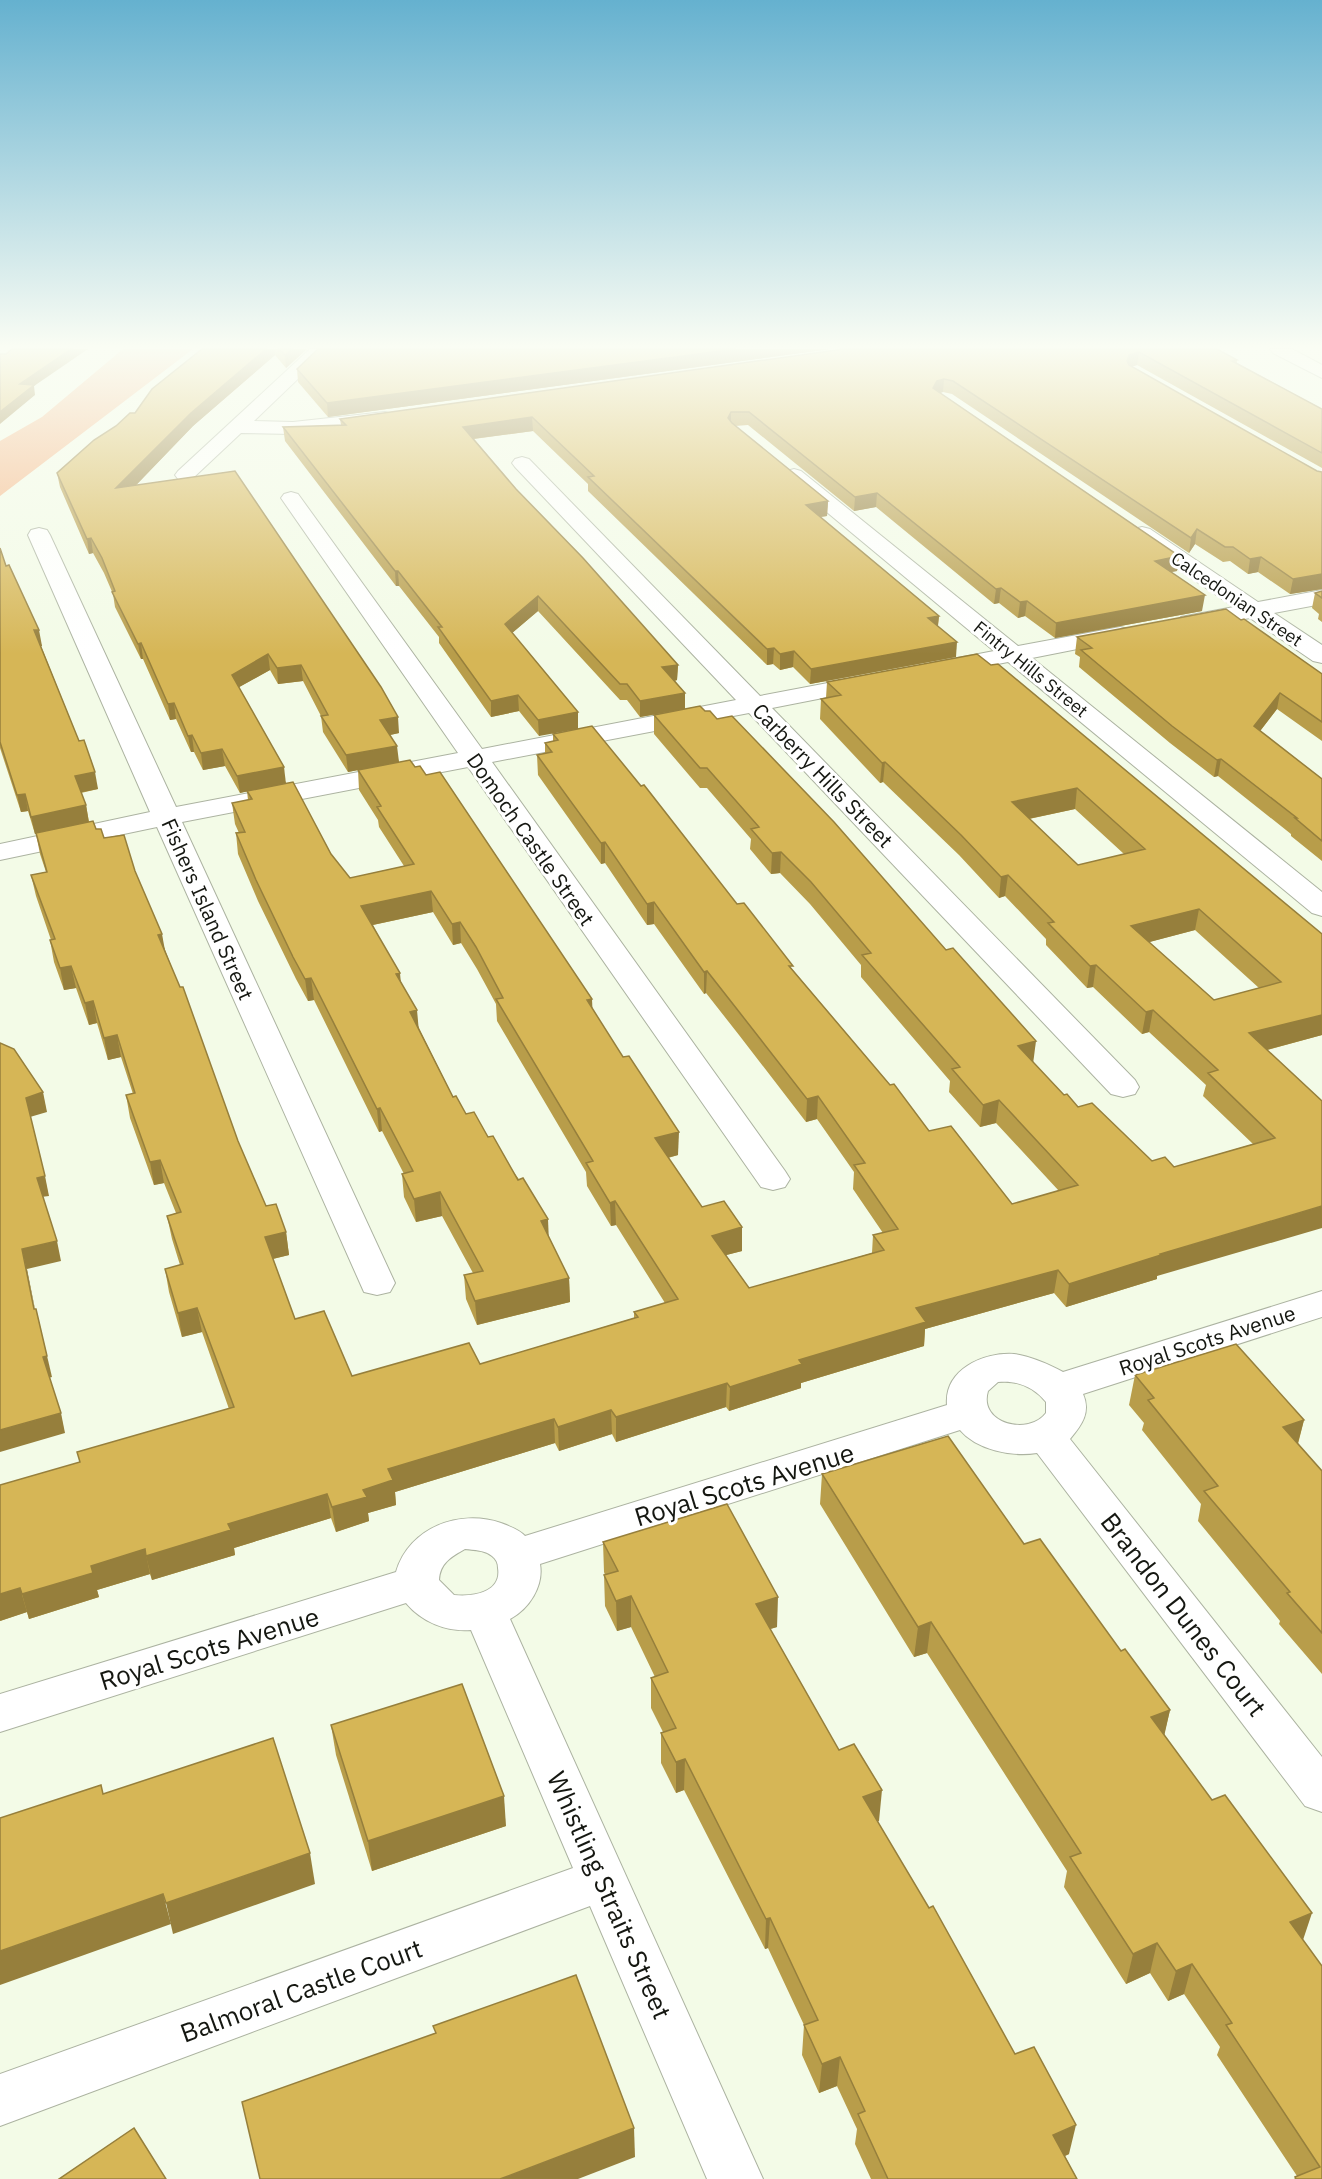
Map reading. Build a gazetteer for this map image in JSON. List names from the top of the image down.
{
  "streets": {
    "street": [
      "Calcedonian Street",
      "Fintry Hills Street",
      "Carberry Hills Street",
      "Domoch Castle Street",
      "Fishers Island Street",
      "Royal Scots Avenue",
      "Brandon Dunes Court",
      "Whistling Straits Street",
      "Balmoral Castle Court"
    ]
  },
  "crossings": [
    ["Royal Scots Avenue", "Brandon Dunes Court"],
    ["Royal Scots Avenue", "Whistling Straits Street"],
    ["Whistling Straits Street", "Balmoral Castle Court"]
  ]
}
